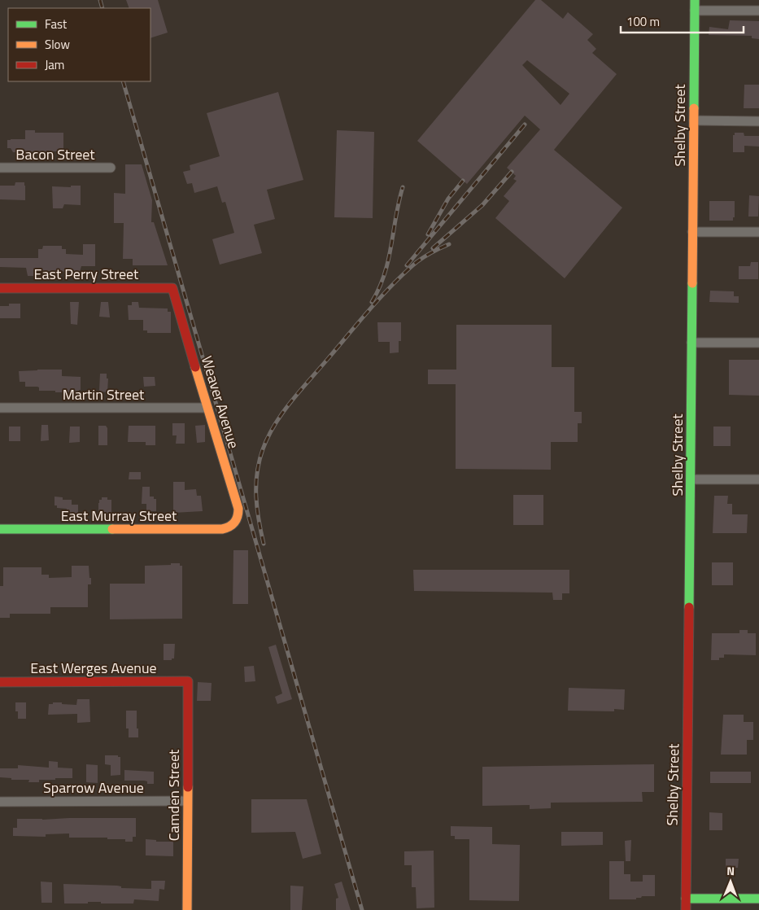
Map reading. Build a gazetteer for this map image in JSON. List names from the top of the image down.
{
  "streets": {
    "street": [
      "Shelby Street",
      "Bacon Street",
      "East Perry Street",
      "Martin Street",
      "Weaver Avenue",
      "East Murray Street",
      "East Werges Avenue",
      "Sparrow Avenue",
      "Camden Street"
    ]
  },
  "crossings": [
    ["East Perry Street", "Weaver Avenue"],
    ["Martin Street", "Weaver Avenue"],
    ["Weaver Avenue", "East Murray Street"],
    ["East Werges Avenue", "Camden Street"],
    ["Sparrow Avenue", "Camden Street"]
  ],
  "legend": ["Fast", "Slow", "Jam"],
  "scale_bar": "100 m",
  "north": "top"
}
